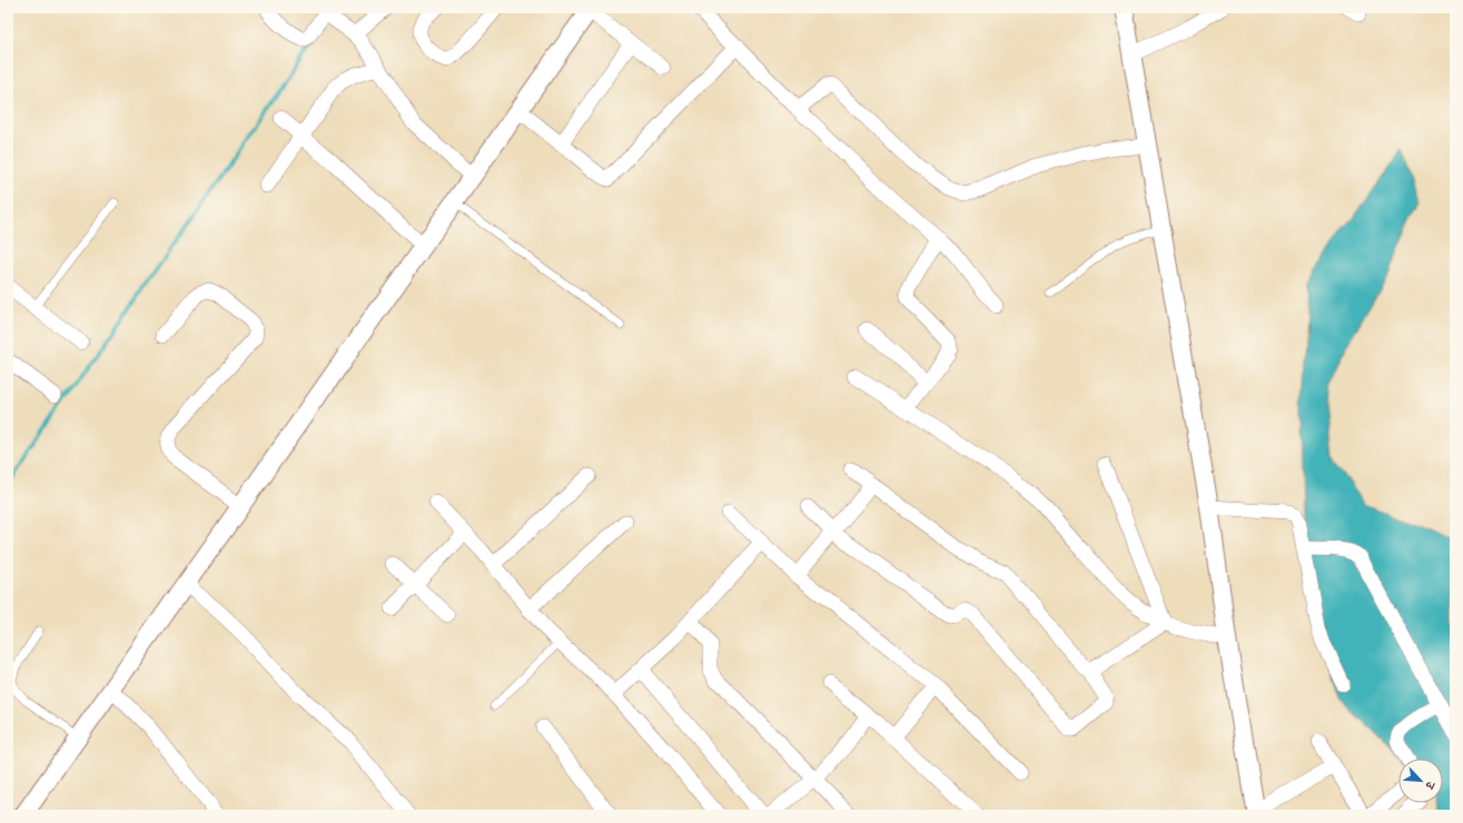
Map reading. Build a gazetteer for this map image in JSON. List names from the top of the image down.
{
  "north": "bottom right"
}
